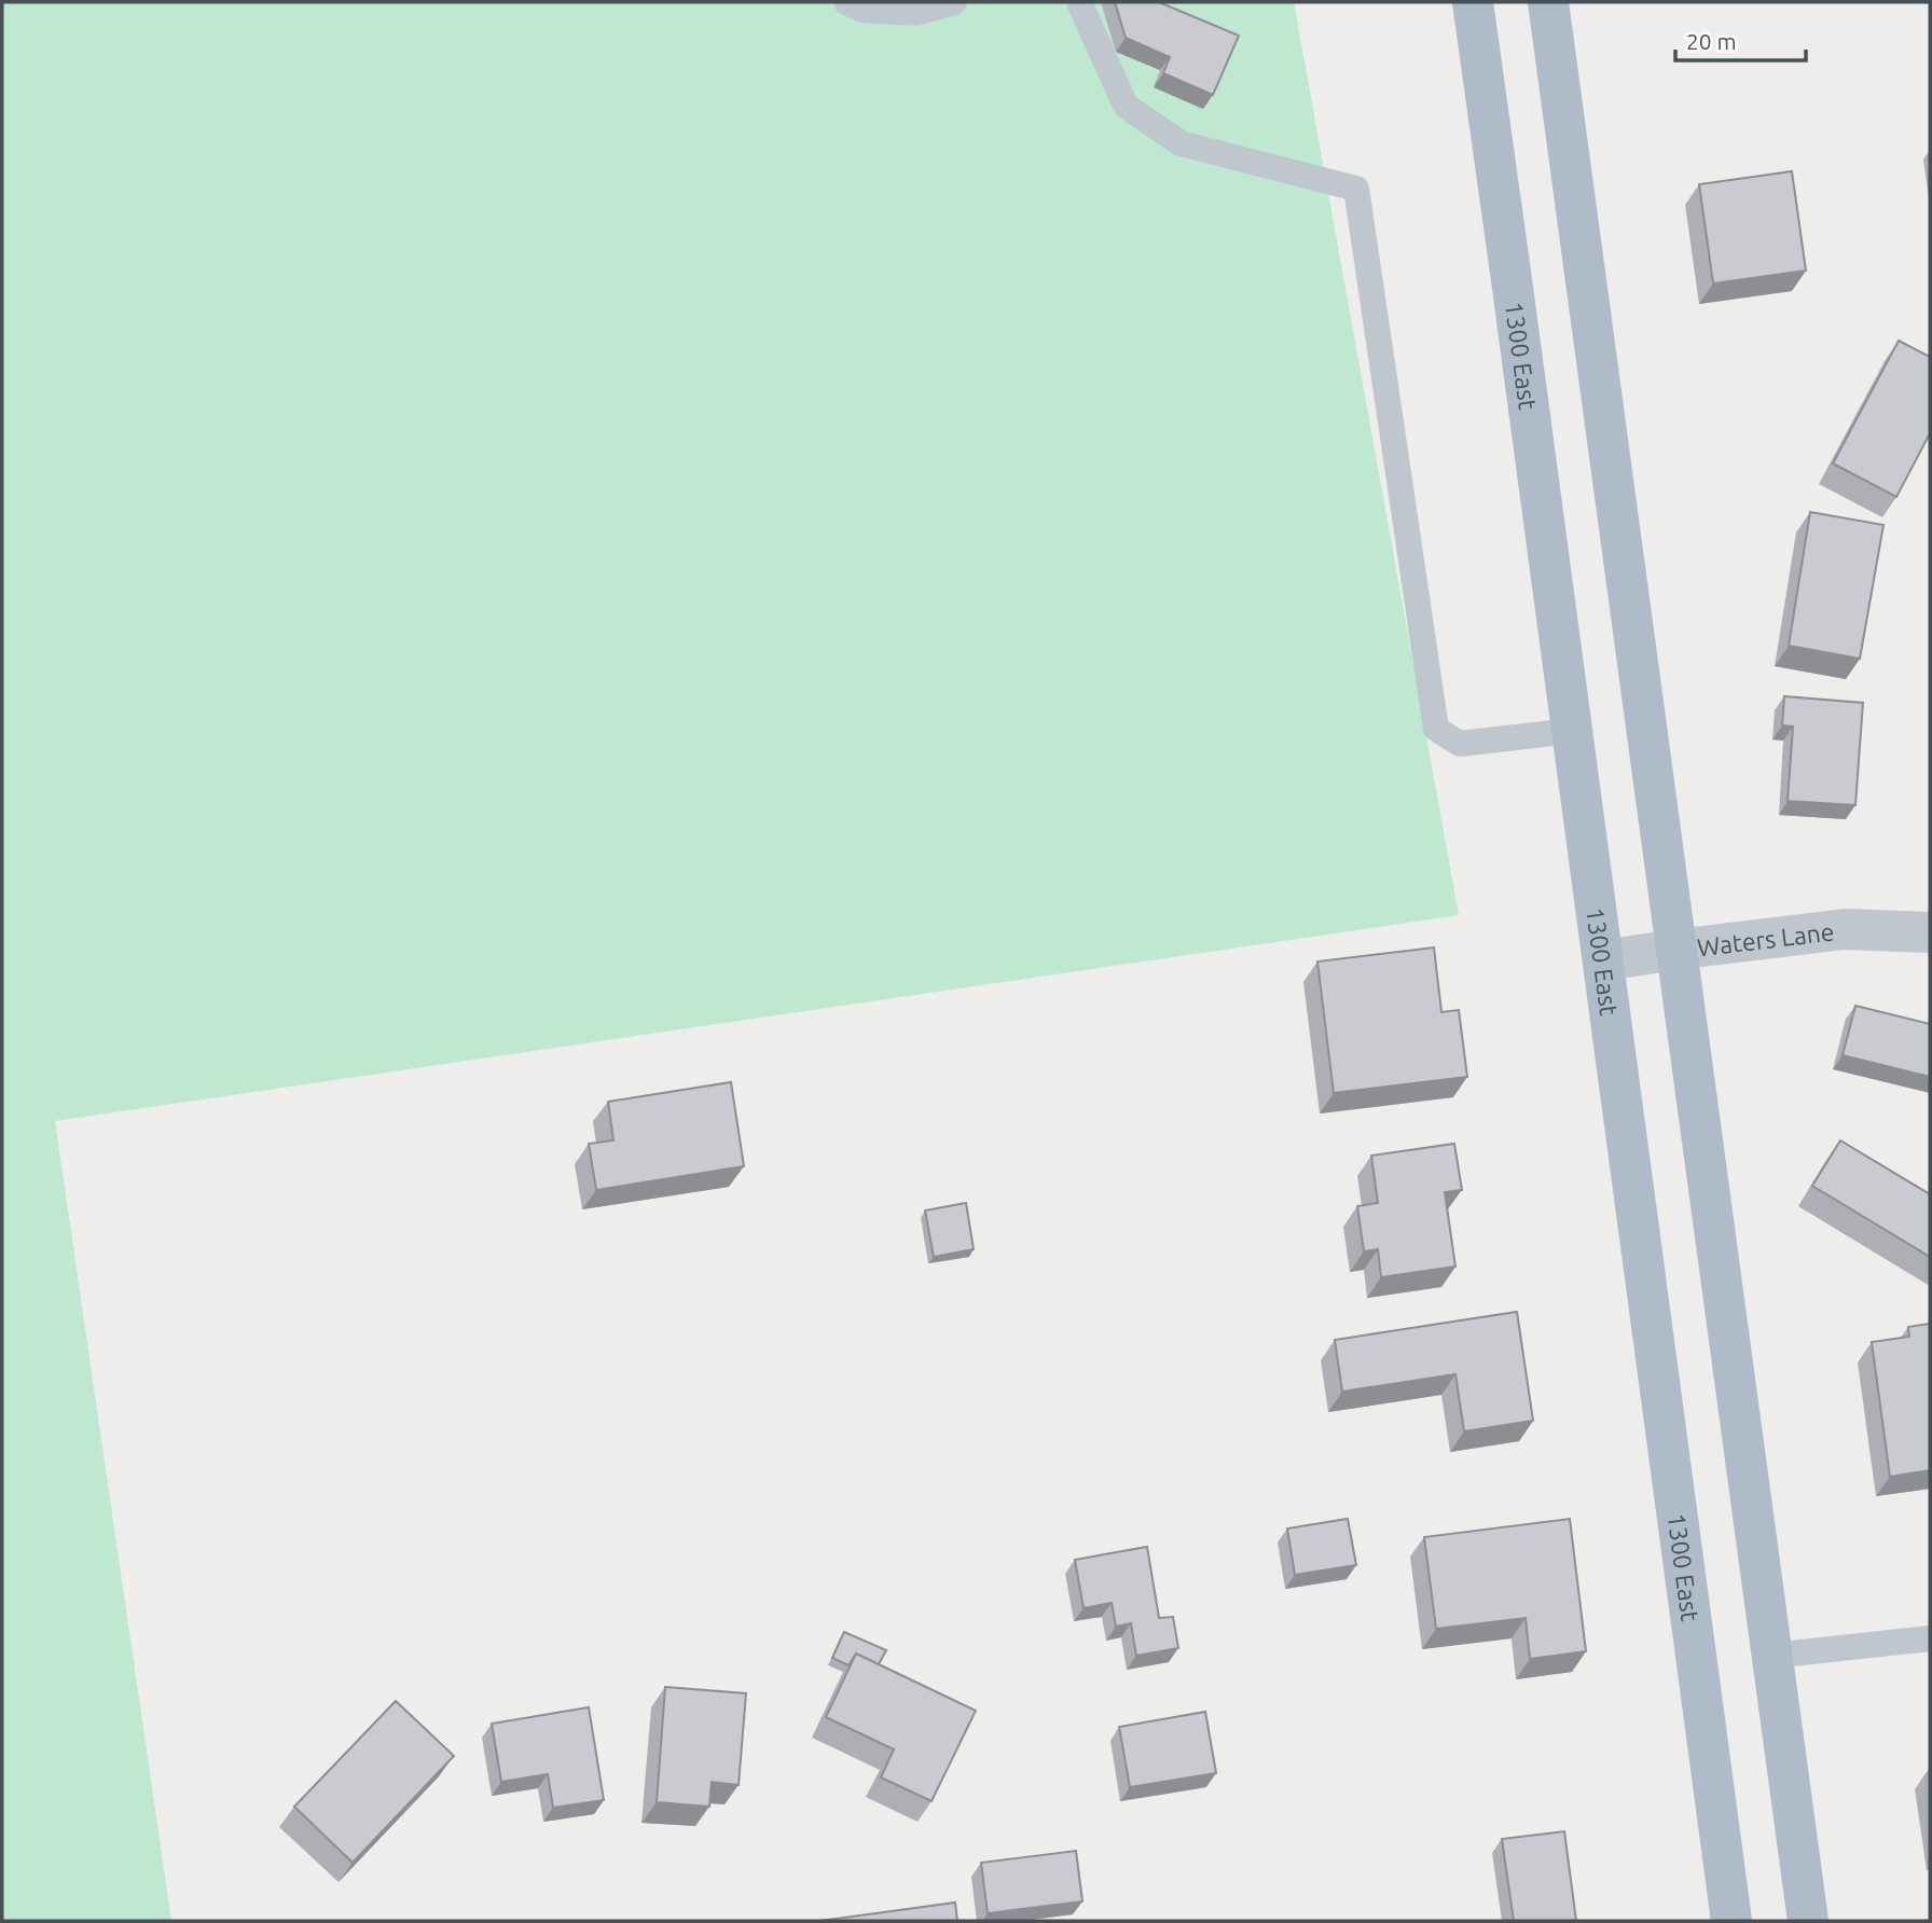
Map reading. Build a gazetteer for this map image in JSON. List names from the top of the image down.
{
  "streets": {
    "main road": ["1300 East"],
    "street": ["Waters Lane"]
  },
  "crossings": [
    ["1300 East", "Waters Lane"]
  ],
  "scale_bar": "20 m"
}
